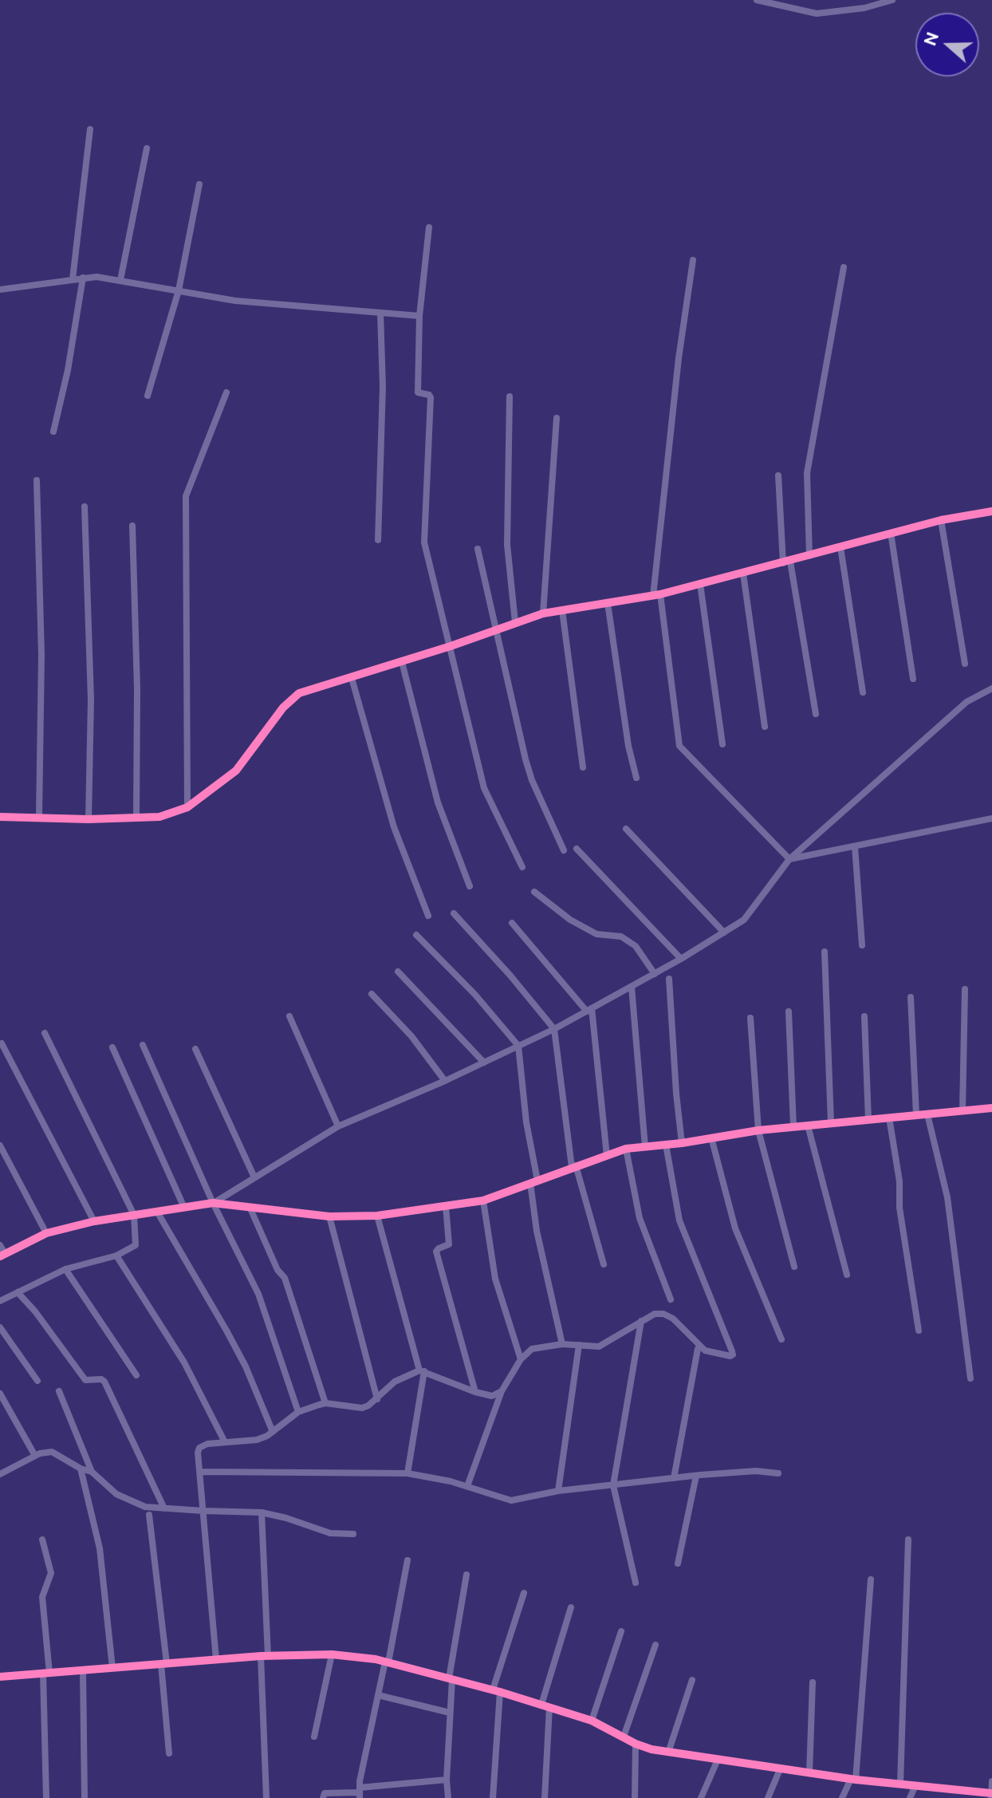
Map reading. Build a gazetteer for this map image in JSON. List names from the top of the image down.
{
  "north": "left"
}
